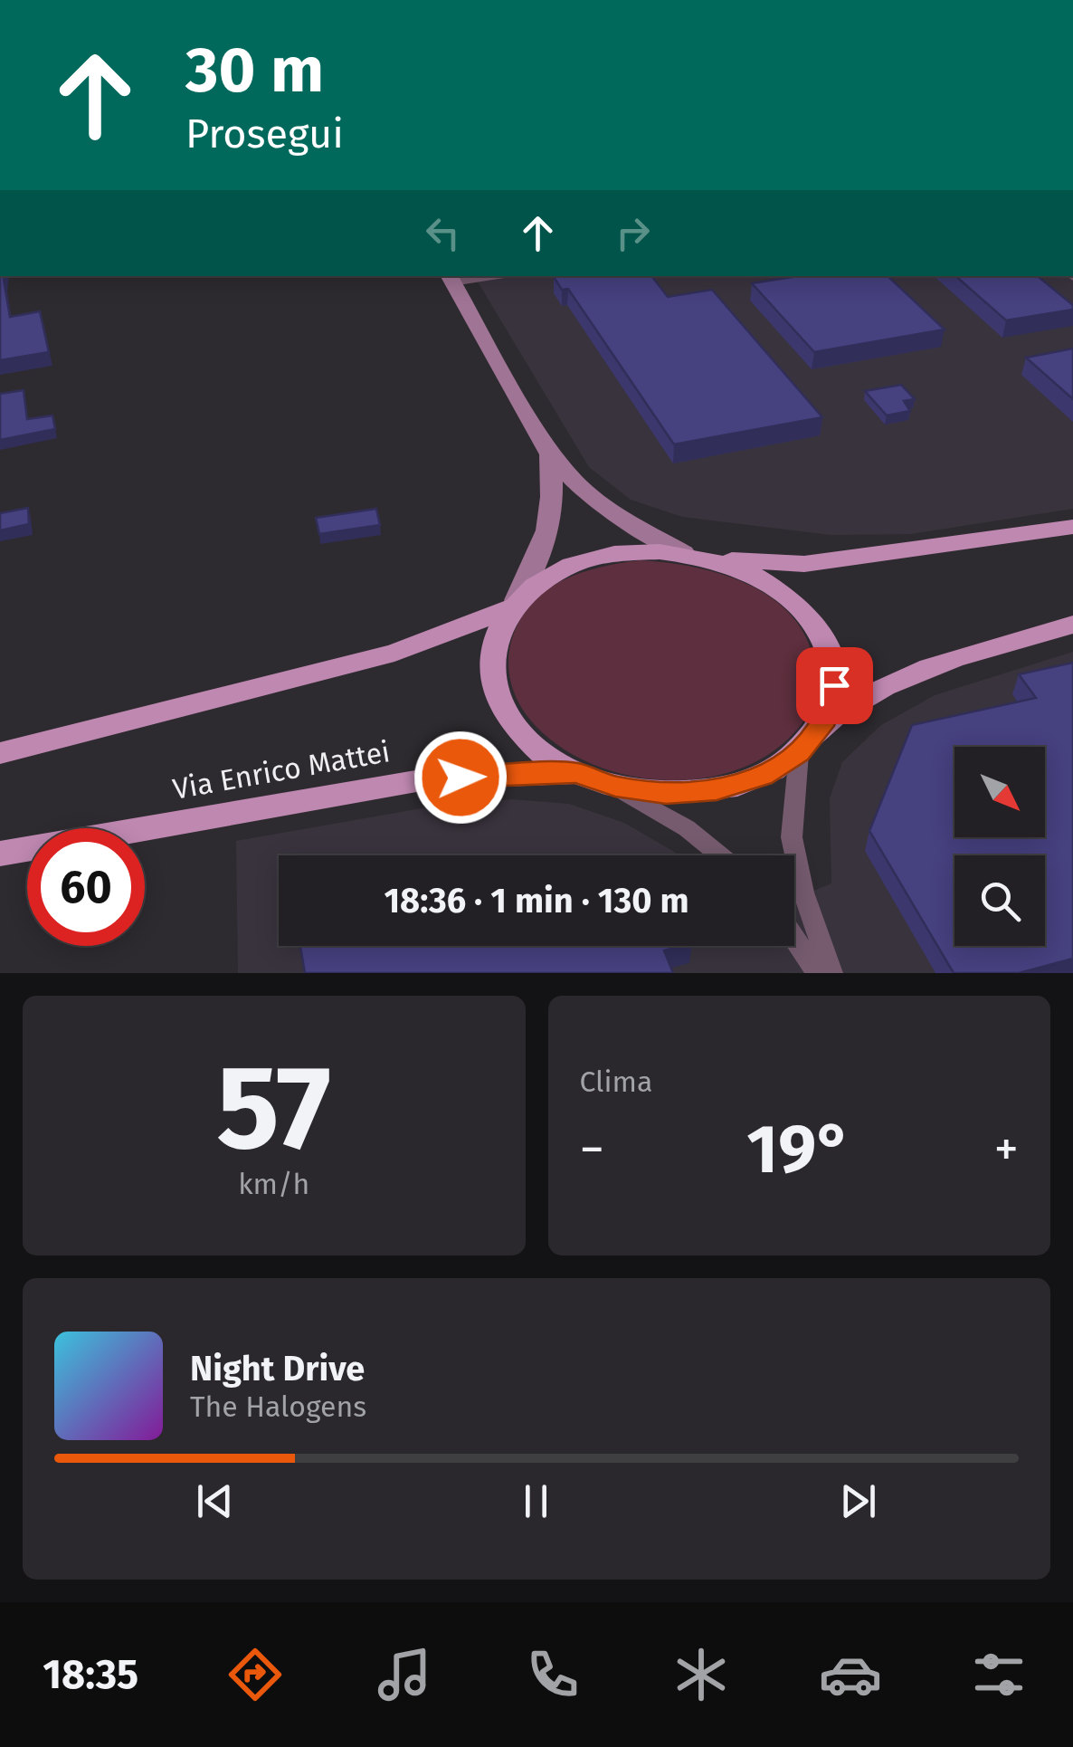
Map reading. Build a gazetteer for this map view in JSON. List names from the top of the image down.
{
  "streets": {
    "main road": ["Via Enrico Mattei"]
  },
  "north": "bottom right",
  "page": {
    "turn": ["30 m", "Prosegui"],
    "limit": "60",
    "trip": "18:36 · 1 min · 130 m",
    "tile": [
      ["57", "km/h"],
      "Clima"
    ],
    "heat": ["−", "19°", "+"],
    "song": ["Night Drive", "The Halogens"],
    "tabs": "18:35"
  }
}
